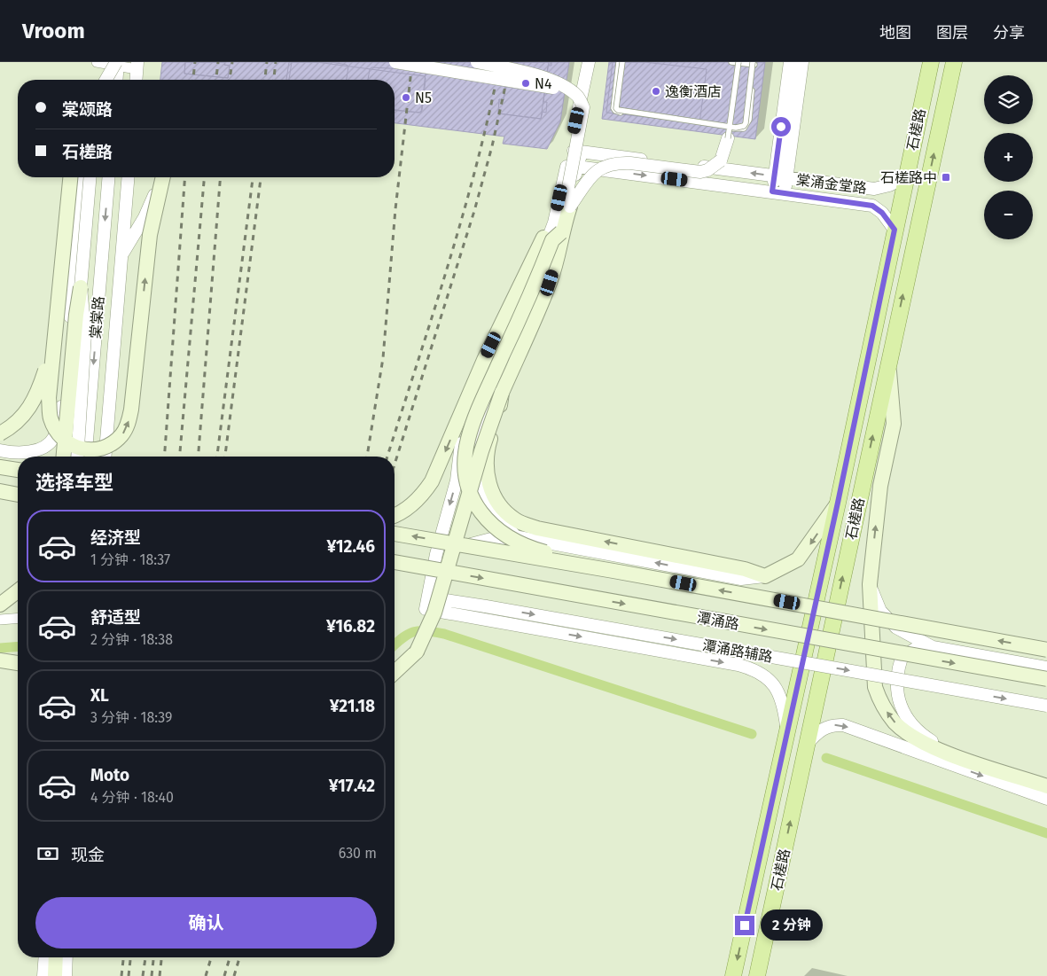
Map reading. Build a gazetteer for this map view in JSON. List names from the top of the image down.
{
  "streets": {
    "main road": ["石槎路", "潭涌路"],
    "street": ["棠涌金堂路", "棠棠路", "潭涌路辅路"]
  },
  "crossings": [
    ["石槎路", "棠涌金堂路"]
  ],
  "places": {
    "other": ["N4", "逸衡酒店", "N5"],
    "transit": ["石槎路中"]
  },
  "page": {
    "header": "Vroom",
    "nav": ["地图", "图层", "分享"],
    "map_buttons": ["+", "−"],
    "banner": ["棠颂路", "石槎路"],
    "heading": "选择车型",
    "list": [
      {
        "name": "经济型",
        "note": "1 分钟 · 18:37",
        "value": "¥12.46"
      },
      {
        "name": "舒适型",
        "note": "2 分钟 · 18:38",
        "value": "¥16.82"
      },
      {
        "name": "XL",
        "note": "3 分钟 · 18:39",
        "value": "¥21.18"
      },
      {
        "name": "Moto",
        "note": "4 分钟 · 18:40",
        "value": "¥17.42"
      }
    ],
    "pay": ["现金", "630 m"],
    "buttons": "确认",
    "bubble": "2 分钟"
  }
}
